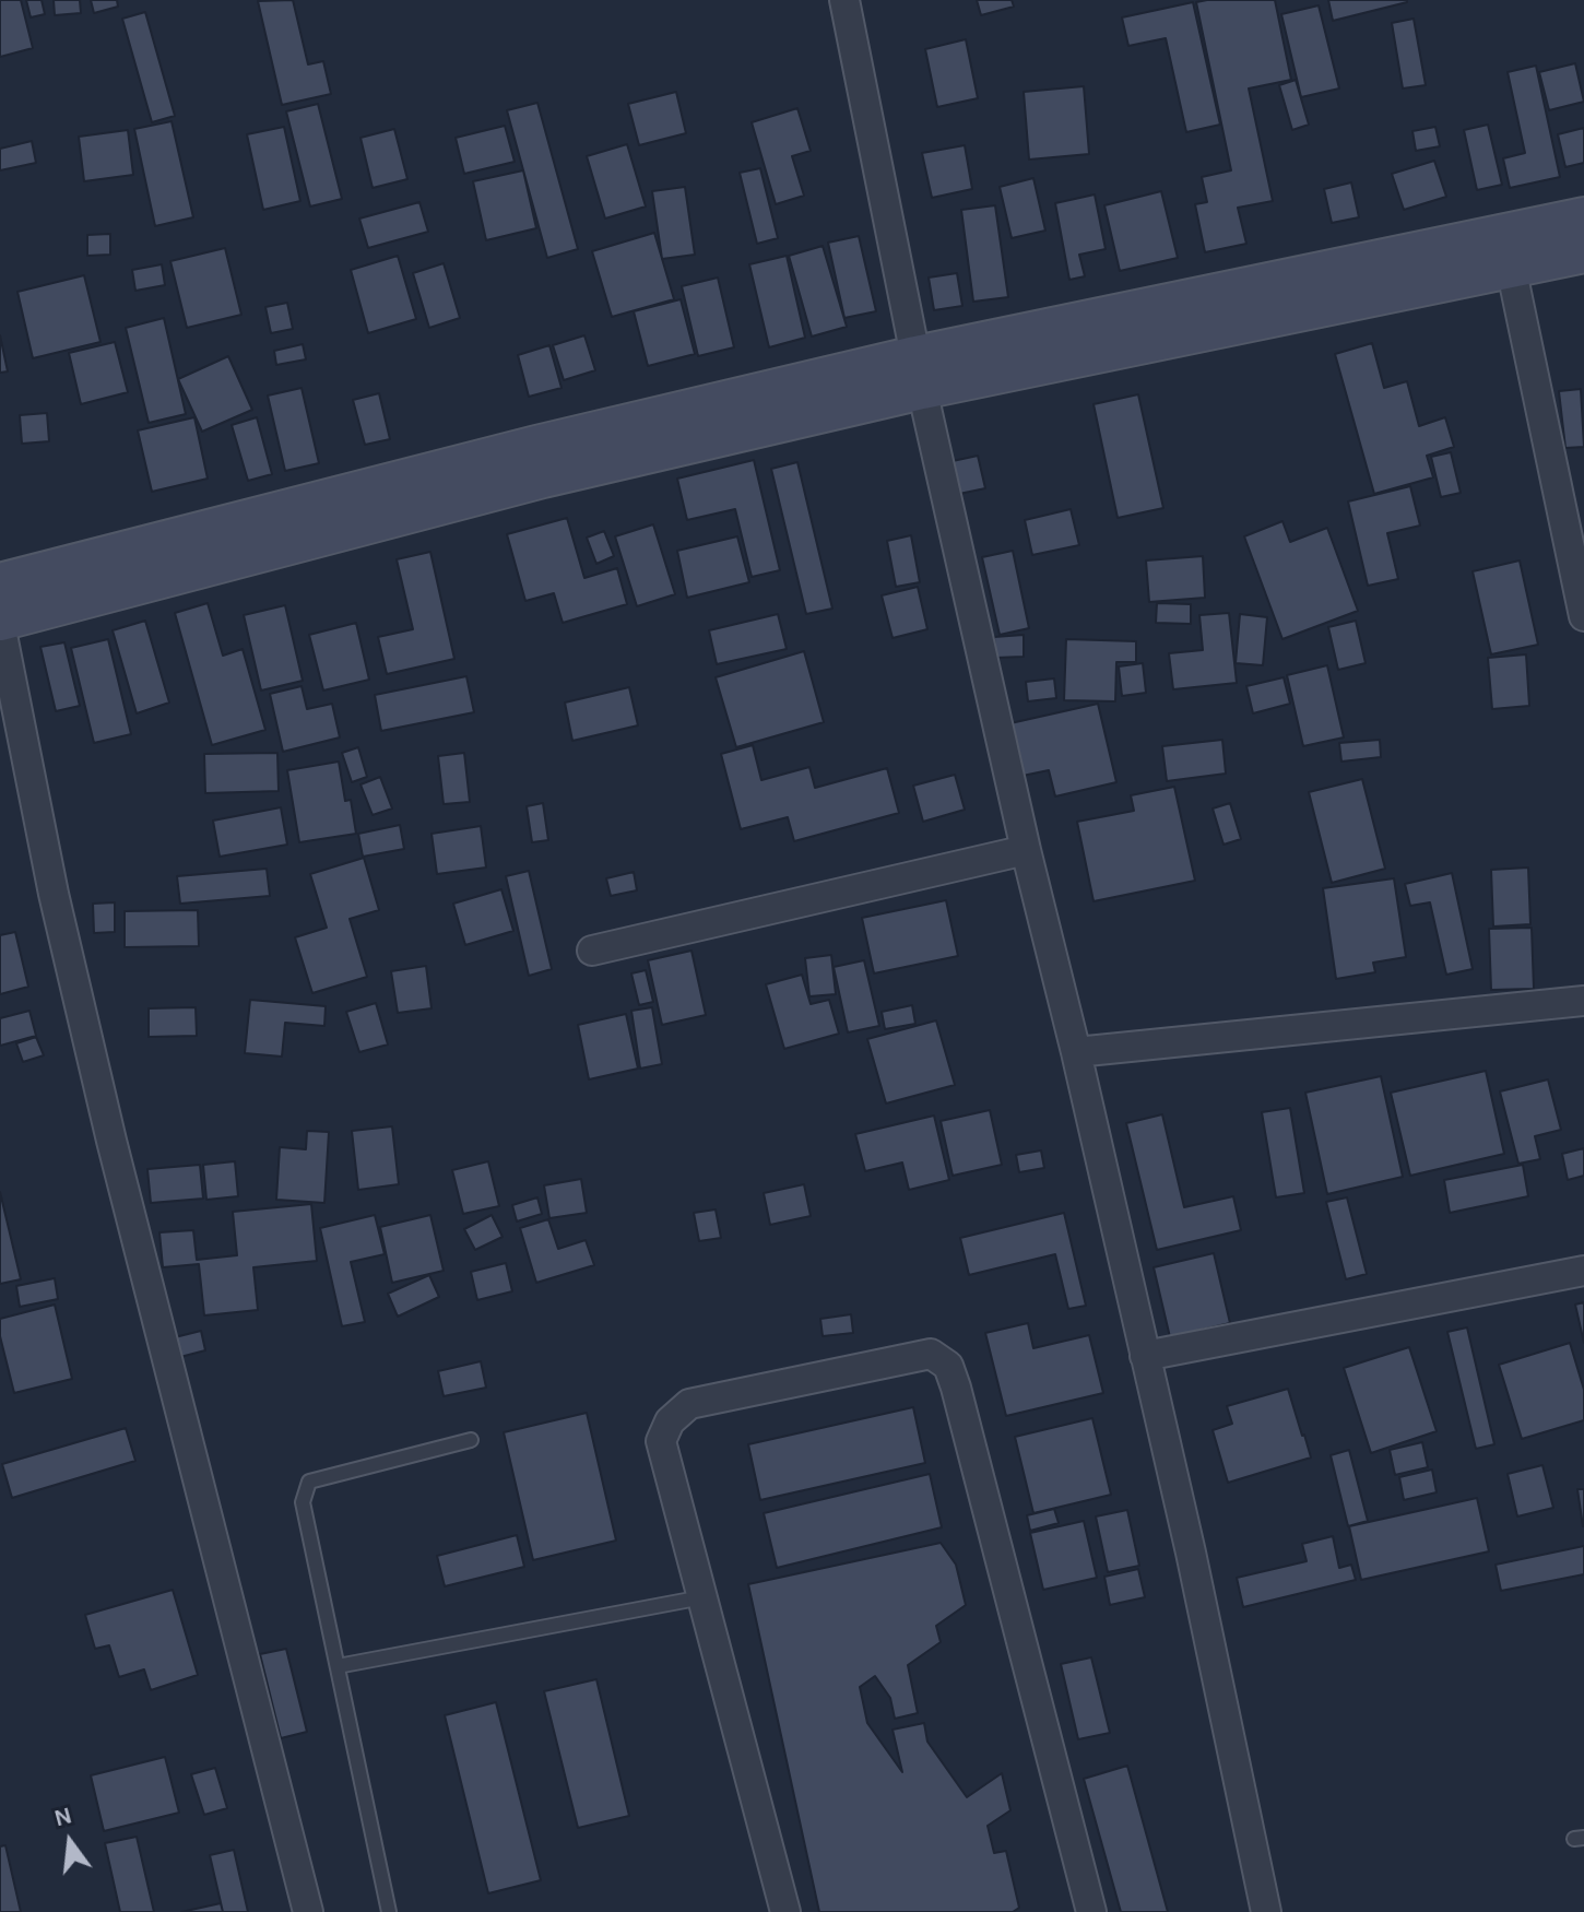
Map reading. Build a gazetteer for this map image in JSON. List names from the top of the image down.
{
  "north": "top"
}
